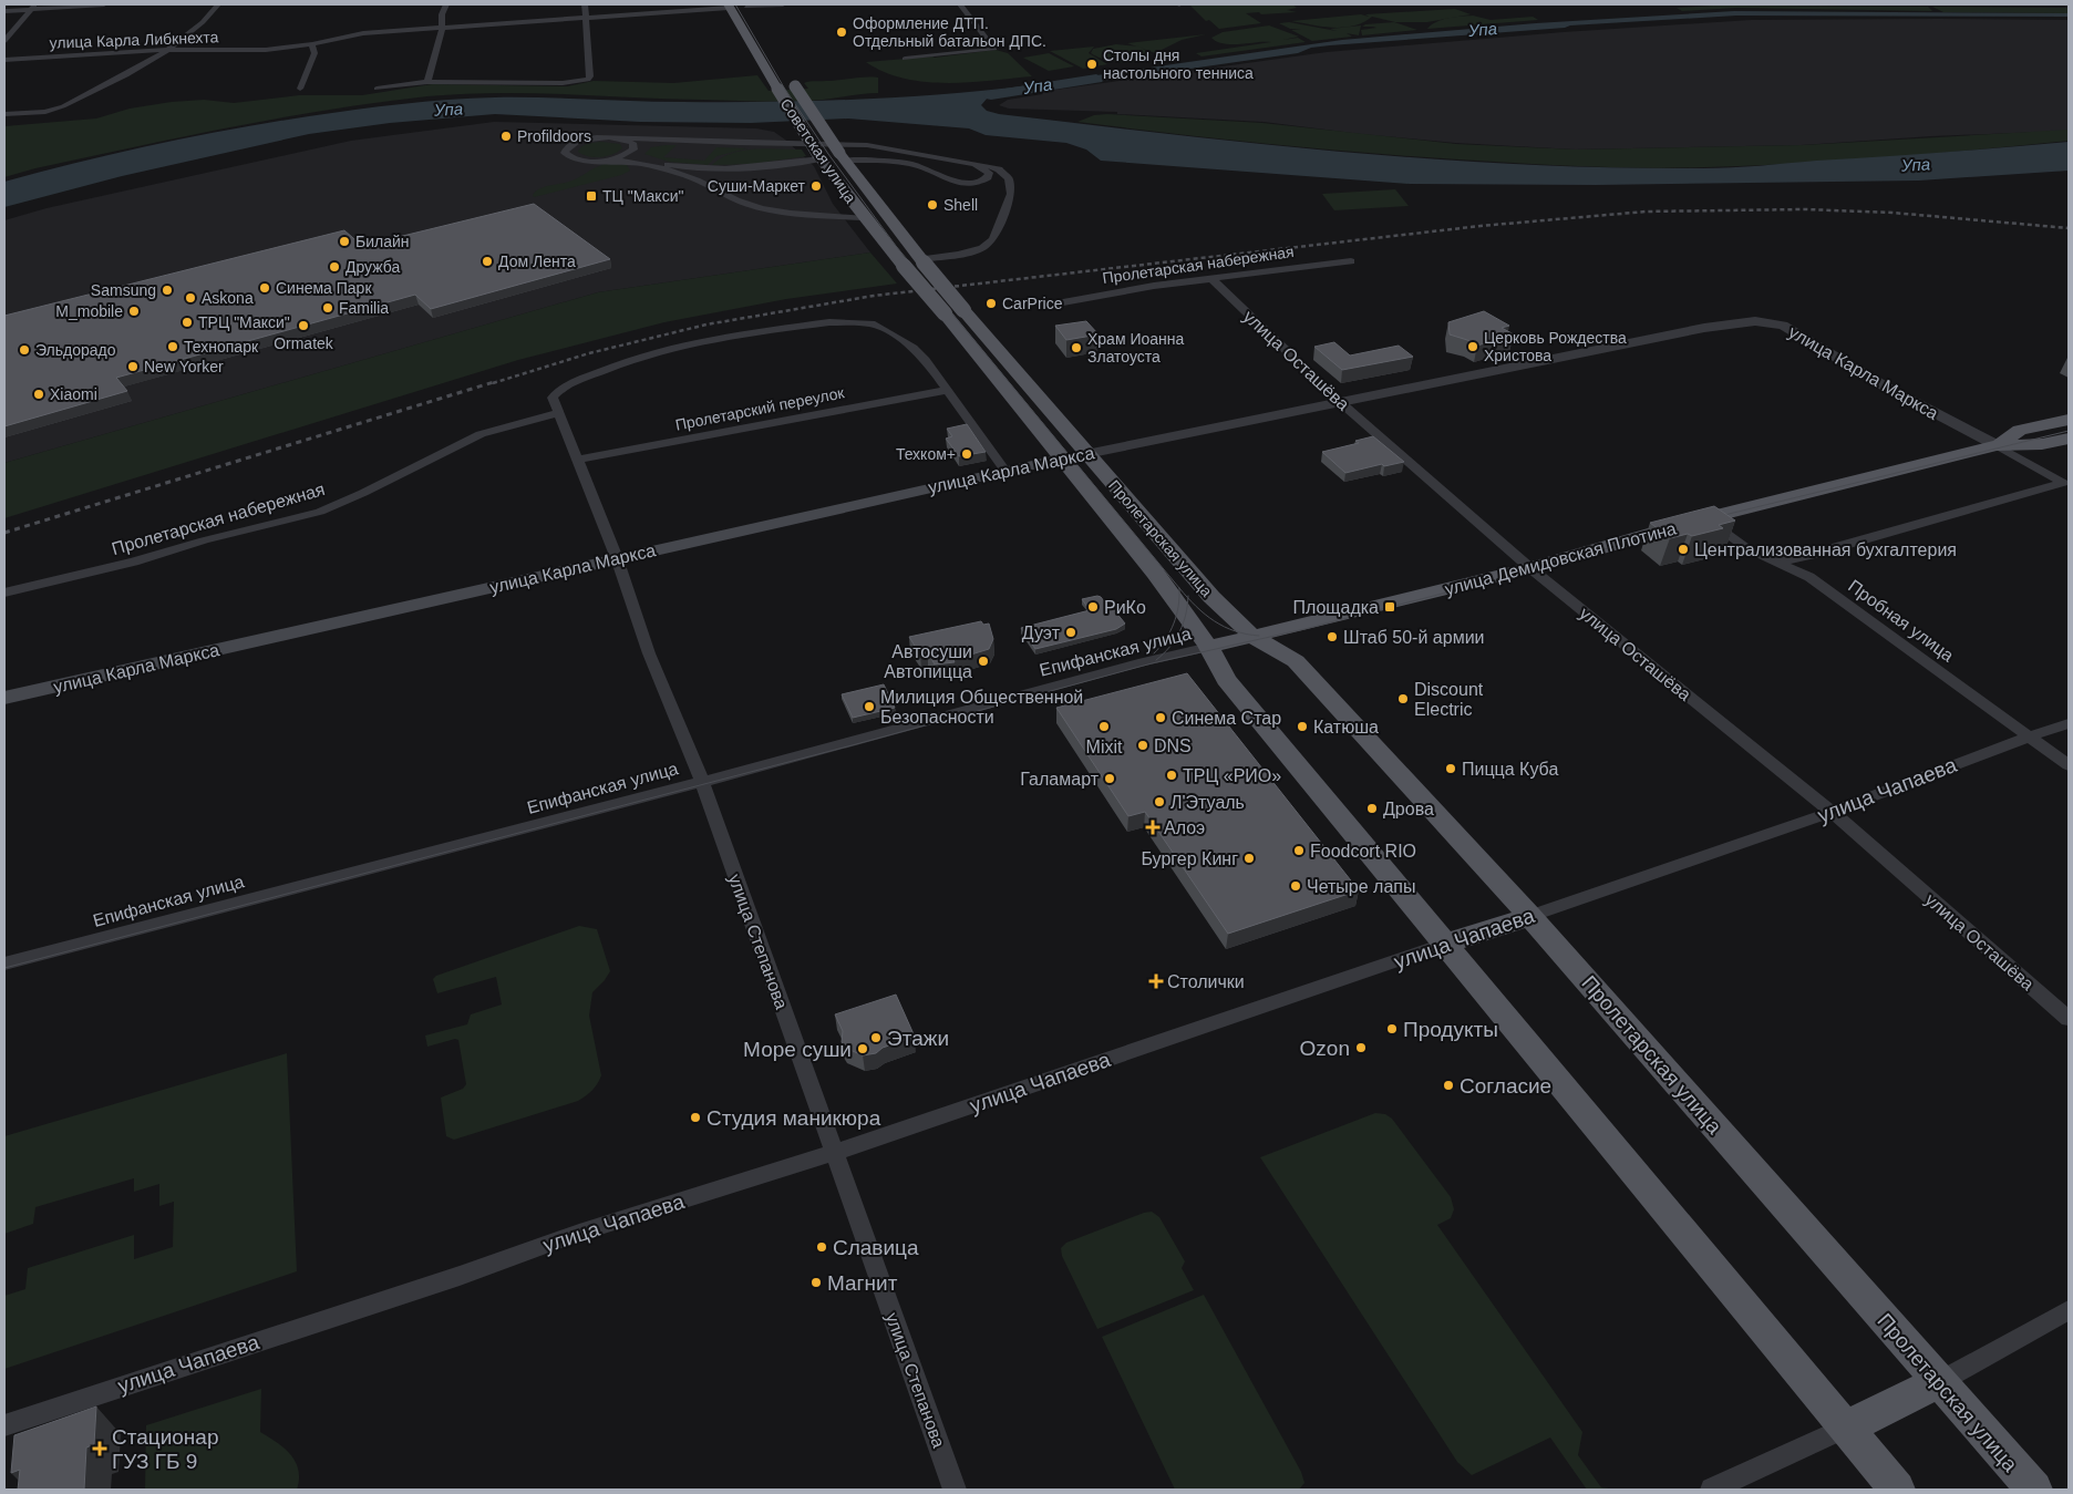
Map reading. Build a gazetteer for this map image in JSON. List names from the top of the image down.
{
  "streets": {
    "main road": [
      "Советская улица",
      "улица Карла Маркса",
      "Пролетарская улица",
      "улица Демидовская Плотина",
      "улица Чапаева"
    ],
    "street": [
      "улица Карла Либкнехта",
      "Пролетарская набережная",
      "улица Осташёва",
      "Пролетарский переулок",
      "Пробная улица",
      "Епифанская улица",
      "улица Степанова"
    ]
  },
  "crossings": [
    ["улица Карла Либкнехта", "Советская улица"],
    ["Советская улица", "Пролетарская улица"],
    ["Пролетарская набережная", "улица Осташёва"],
    ["Пролетарская набережная", "улица Степанова"],
    ["улица Осташёва", "улица Карла Маркса"],
    ["улица Осташёва", "улица Демидовская Плотина"],
    ["улица Осташёва", "улица Чапаева"],
    ["улица Карла Маркса", "Пролетарская улица"],
    ["улица Карла Маркса", "улица Демидовская Плотина"],
    ["улица Карла Маркса", "улица Степанова"],
    ["Пролетарский переулок", "улица Степанова"],
    ["Пролетарская улица", "улица Демидовская Плотина"],
    ["Пролетарская улица", "Епифанская улица"],
    ["Пролетарская улица", "улица Чапаева"],
    ["улица Демидовская Плотина", "Пробная улица"],
    ["Пробная улица", "улица Чапаева"],
    ["Епифанская улица", "улица Степанова"],
    ["улица Чапаева", "улица Степанова"]
  ],
  "water": ["Упа"],
  "places": {
    "other": [
      "Оформление ДТП. Отдельный батальон ДПС.",
      "Cтолы дня настольного тенниса",
      "Profildoors",
      "Суши-Маркет",
      "Shell",
      "Билайн",
      "Дом Лента",
      "Дружба",
      "Синема Парк",
      "Samsung",
      "Askona",
      "CarPrice",
      "Familia",
      "M_mobile",
      "ТРЦ \"Макси\"",
      "Ormatek",
      "Технопарк",
      "Церковь Рождества Христова",
      "Храм Иоанна Златоуста",
      "Эльдорадо",
      "New Yorker",
      "Xiaomi",
      "Техком+",
      "Централизованная бухгалтерия",
      "РиКо",
      "Дуэт",
      "Штаб 50-й армии",
      "Автосуши Автопицца",
      "Discount Electric",
      "Милиция Общественной Безопасности",
      "Синема Стар",
      "Mixit",
      "Катюша",
      "DNS",
      "Пицца Куба",
      "ТРЦ «РИО»",
      "Галамарт",
      "Л'Этуаль",
      "Дрова",
      "Foodcort RIO",
      "Бургер Кинг",
      "Четыре лапы",
      "Продукты",
      "Этажи",
      "Ozon",
      "Море суши",
      "Согласие",
      "Студия маникюра",
      "Славица",
      "Магнит"
    ],
    "transit": ["ТЦ \"Макси\"", "Площадка"],
    "health": ["Алоэ", "Столички", "Стационар ГУЗ ГБ 9"]
  }
}
